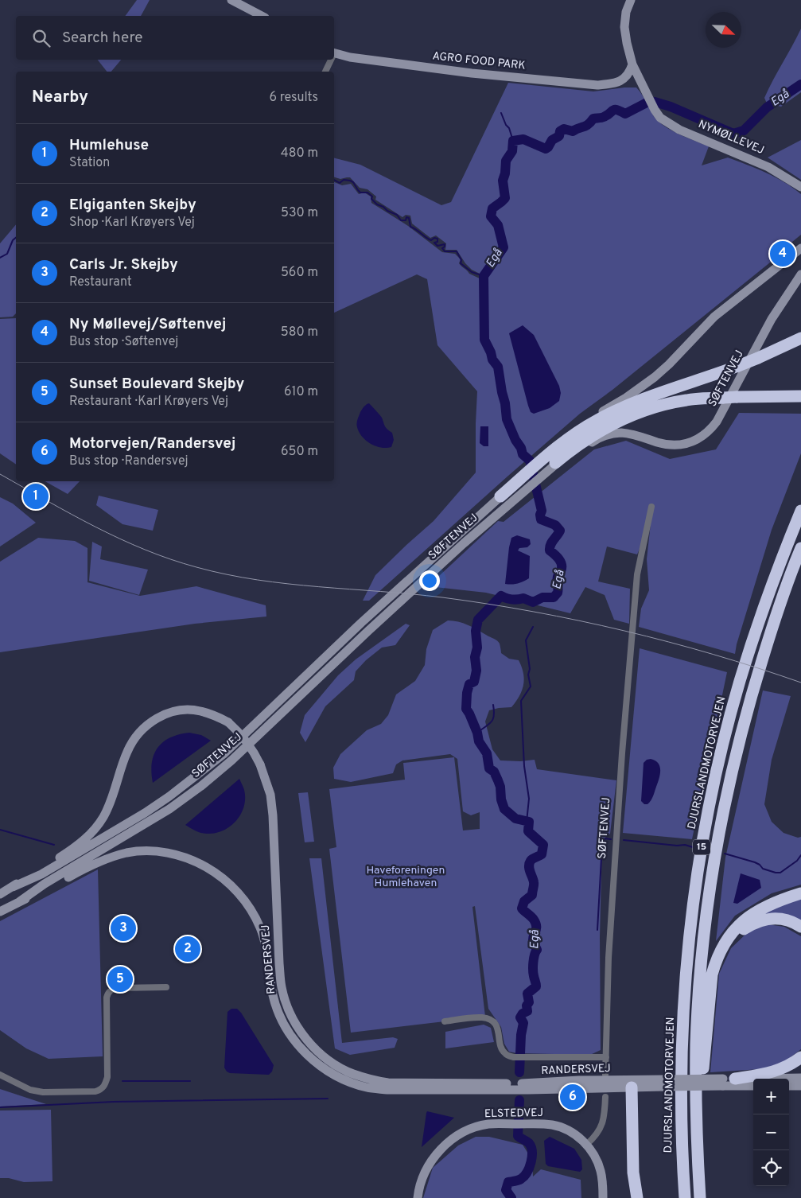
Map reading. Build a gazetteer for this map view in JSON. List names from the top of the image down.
{
  "streets": {
    "highway": ["DJURSLANDMOTORVEJEN", "15"],
    "main road": [
      "AGRO FOOD PARK",
      "NYMØLLEVEJ",
      "SØFTENVEJ",
      "RANDERSVEJ",
      "ELSTEDVEJ"
    ]
  },
  "crossings": [
    ["SØFTENVEJ", "RANDERSVEJ"]
  ],
  "water": ["Egå"],
  "parks": ["Haveforeningen Humlehaven"],
  "north": "bottom right",
  "page": {
    "search": "Search here",
    "heading": ["Nearby", "6 results"],
    "list": [
      {
        "mark": "1",
        "name": "Humlehuse",
        "note": "Station",
        "value": "480 m"
      },
      {
        "mark": "2",
        "name": "Elgiganten Skejby",
        "note": "Shop · Karl Krøyers Vej",
        "value": "530 m"
      },
      {
        "mark": "3",
        "name": "Carls Jr. Skejby",
        "note": "Restaurant",
        "value": "560 m"
      },
      {
        "mark": "4",
        "name": "Ny Møllevej/Søftenvej",
        "note": "Bus stop · Søftenvej",
        "value": "580 m"
      },
      {
        "mark": "5",
        "name": "Sunset Boulevard Skejby",
        "note": "Restaurant · Karl Krøyers Vej",
        "value": "610 m"
      },
      {
        "mark": "6",
        "name": "Motorvejen/Randersvej",
        "note": "Bus stop · Randersvej",
        "value": "650 m"
      }
    ],
    "pins": [
      "4",
      "1",
      "3",
      "2",
      "5",
      "6"
    ],
    "map_buttons": ["+", "−"]
  }
}
